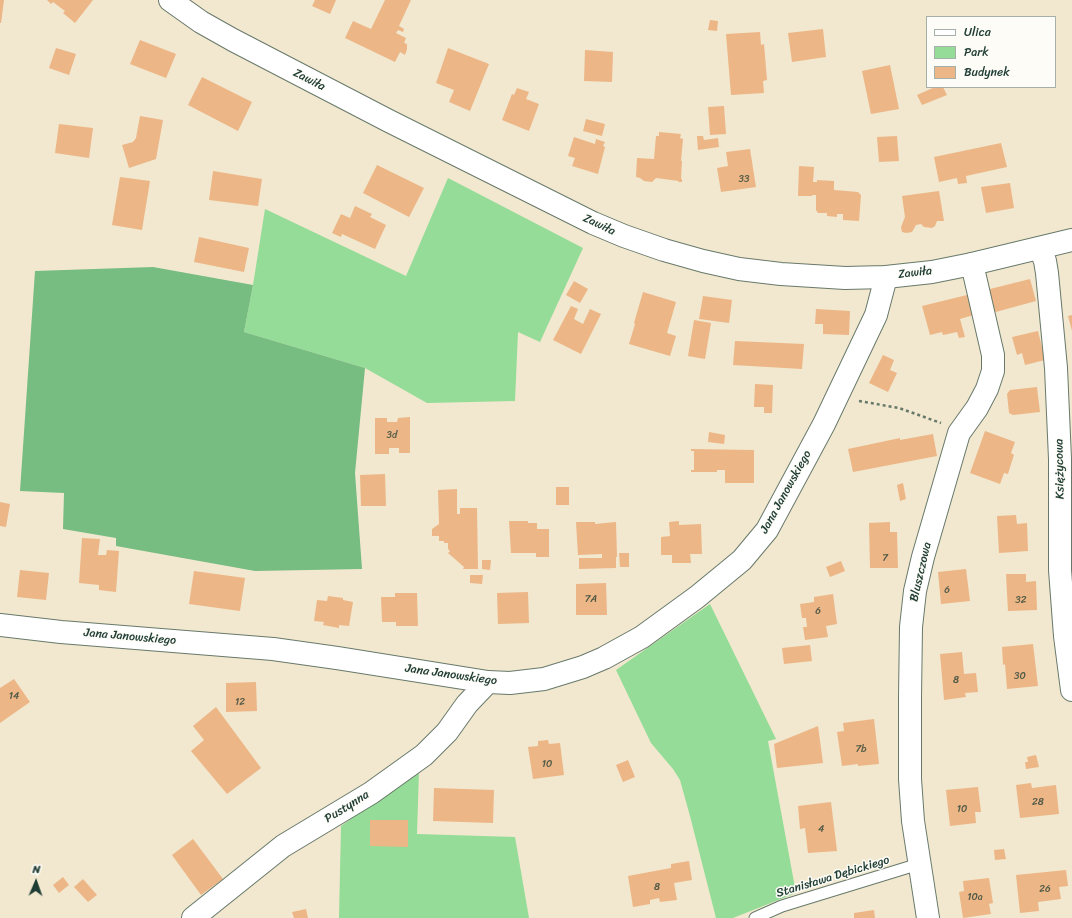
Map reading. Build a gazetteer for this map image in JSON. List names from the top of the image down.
{
  "streets": {
    "street": [
      "Zawiła",
      "Księżycowa",
      "Jana Janowskiego",
      "Bluszczowa",
      "Pustynna"
    ],
    "lane": ["Stanisława Dębickiego"]
  },
  "crossings": [
    ["Zawiła", "Księżycowa"],
    ["Zawiła", "Jana Janowskiego"],
    ["Zawiła", "Bluszczowa"],
    ["Jana Janowskiego", "Pustynna"],
    ["Bluszczowa", "Stanisława Dębickiego"]
  ],
  "house_numbers": [
    "33",
    "3d",
    "7",
    "6",
    "7A",
    "32",
    "6",
    "30",
    "8",
    "14",
    "12",
    "7b",
    "10",
    "28",
    "10",
    "4",
    "8",
    "26",
    "10a"
  ],
  "legend": ["Ulica", "Park", "Budynek"],
  "north": "top"
}
